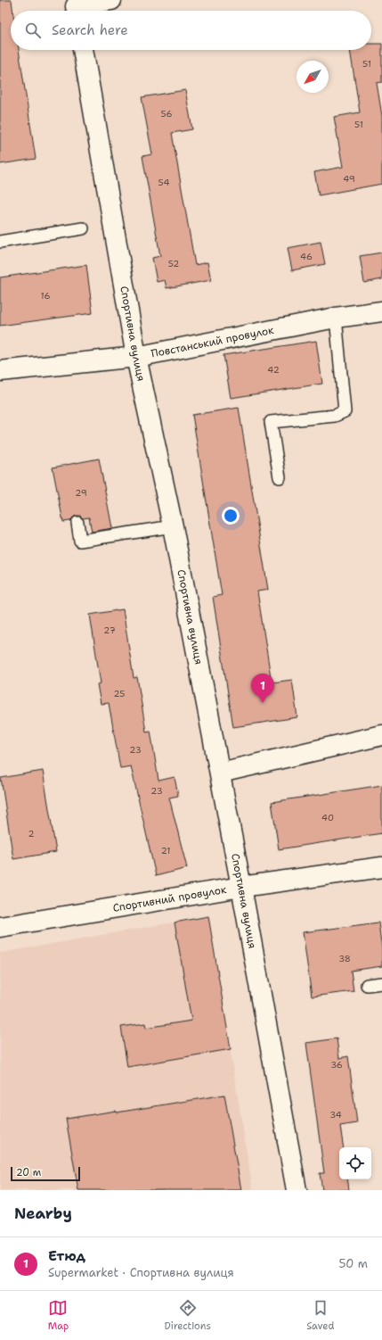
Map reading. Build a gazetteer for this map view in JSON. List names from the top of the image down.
{
  "streets": {
    "street": ["Спортивна вулиця", "Повстанський провулок", "Спортивний провулок"]
  },
  "crossings": [
    ["Спортивна вулиця", "Повстанський провулок"],
    ["Спортивна вулиця", "Спортивний провулок"]
  ],
  "house_numbers": [
    "51",
    "56",
    "51",
    "49",
    "54",
    "46",
    "52",
    "16",
    "42",
    "29",
    "27",
    "25",
    "23",
    "23",
    "40",
    "2",
    "21",
    "38",
    "36",
    "34"
  ],
  "scale_bar": "20 m",
  "north": "bottom left",
  "page": {
    "search": "Search here",
    "pins": "1",
    "scale": "20 m",
    "heading": "Nearby",
    "list": [
      {
        "mark": "1",
        "name": "Етюд",
        "note": "Supermarket · Спортивна вулиця",
        "value": "50 m"
      }
    ],
    "nav": ["Map", "Directions", "Saved"]
  }
}
